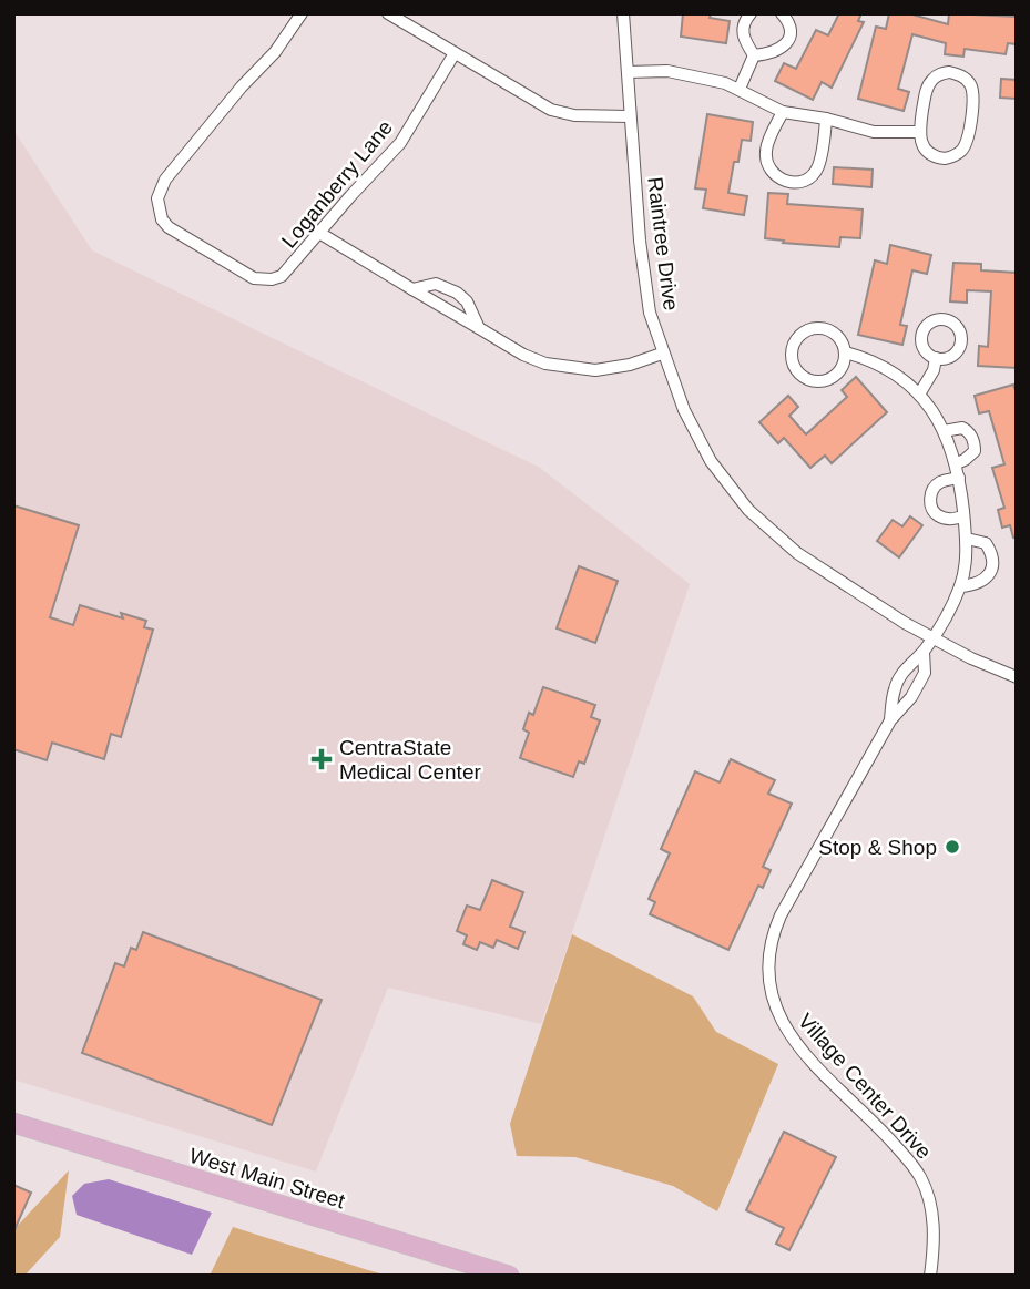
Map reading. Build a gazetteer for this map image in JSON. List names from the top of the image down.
{
  "streets": {
    "main road": ["West Main Street"],
    "street": ["Loganberry Lane", "Raintree Drive", "Village Center Drive"]
  },
  "crossings": [
    ["Raintree Drive", "Village Center Drive"]
  ],
  "places": {
    "health": ["CentraState Medical Center"],
    "other": ["Stop & Shop"]
  }
}
